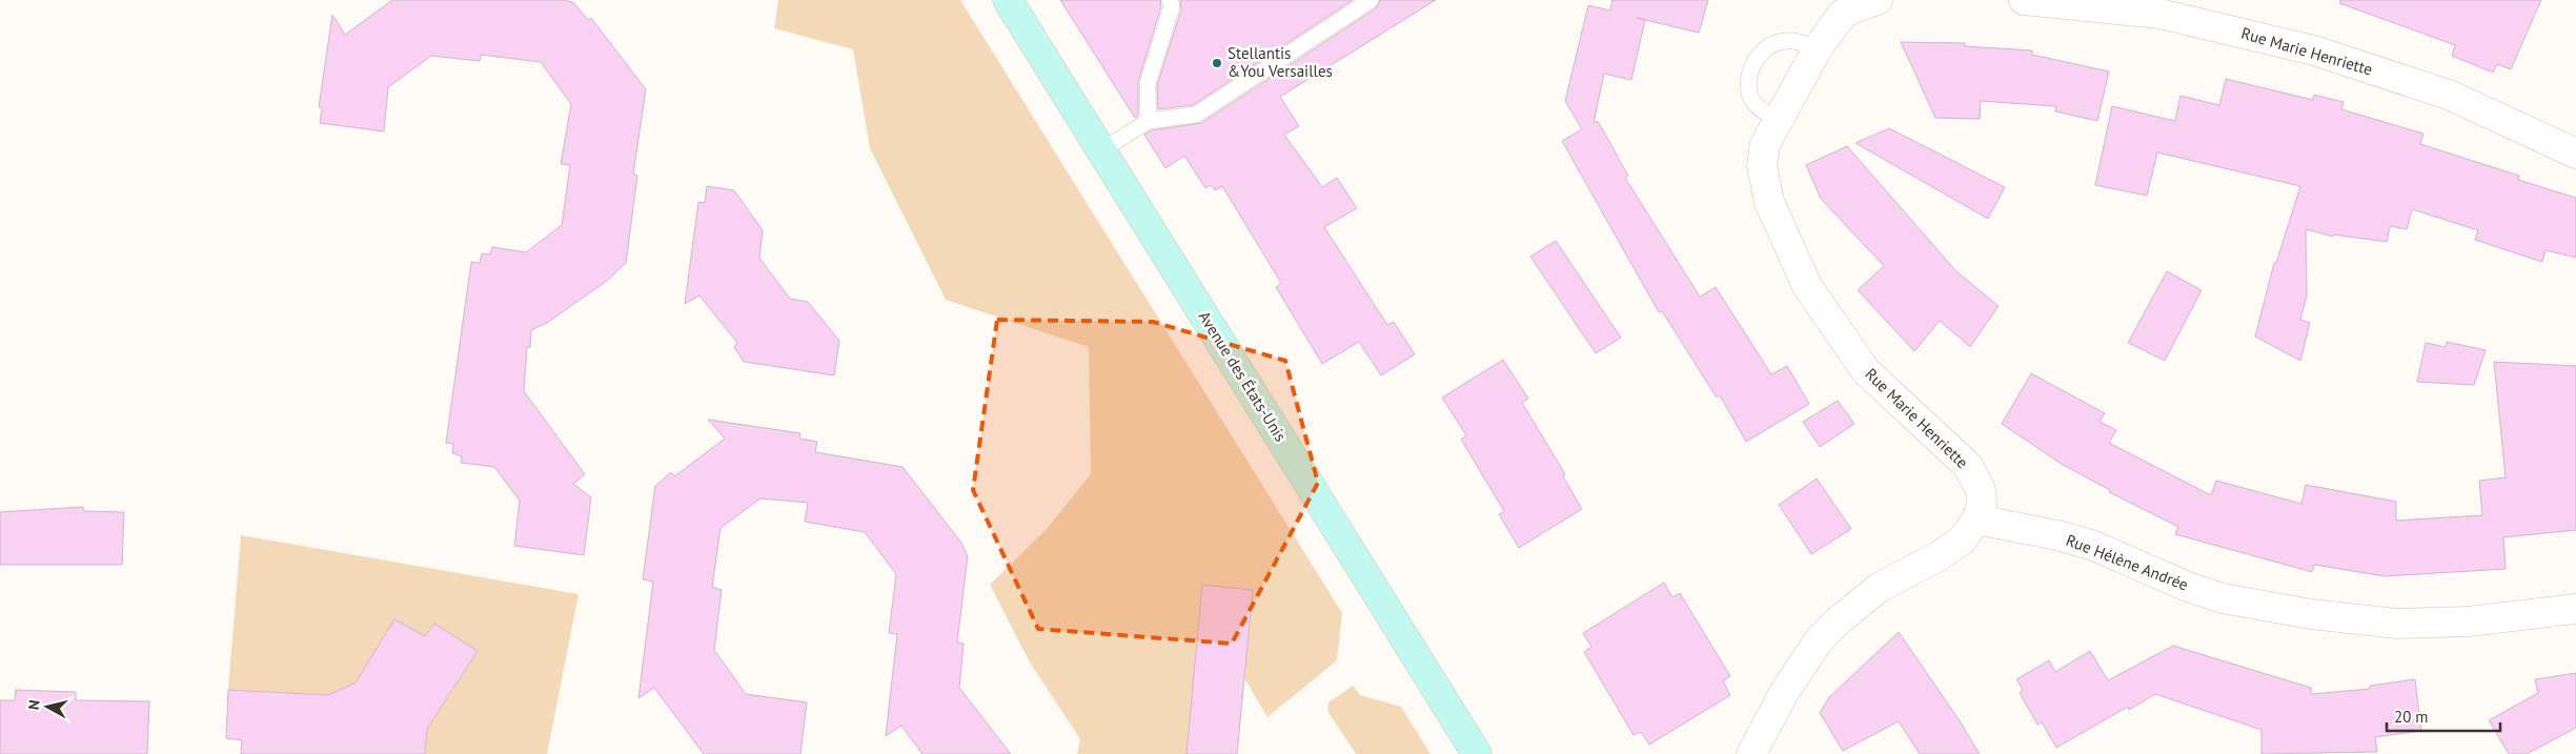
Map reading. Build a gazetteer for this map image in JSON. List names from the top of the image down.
{
  "streets": {
    "main road": ["Avenue des États-Unis"],
    "street": ["Rue Marie Henriette", "Rue Hélène Andrée"]
  },
  "crossings": [
    ["Rue Marie Henriette", "Rue Hélène Andrée"]
  ],
  "places": ["Stellantis &You Versailles"],
  "scale_bar": "20 m",
  "north": "left"
}
